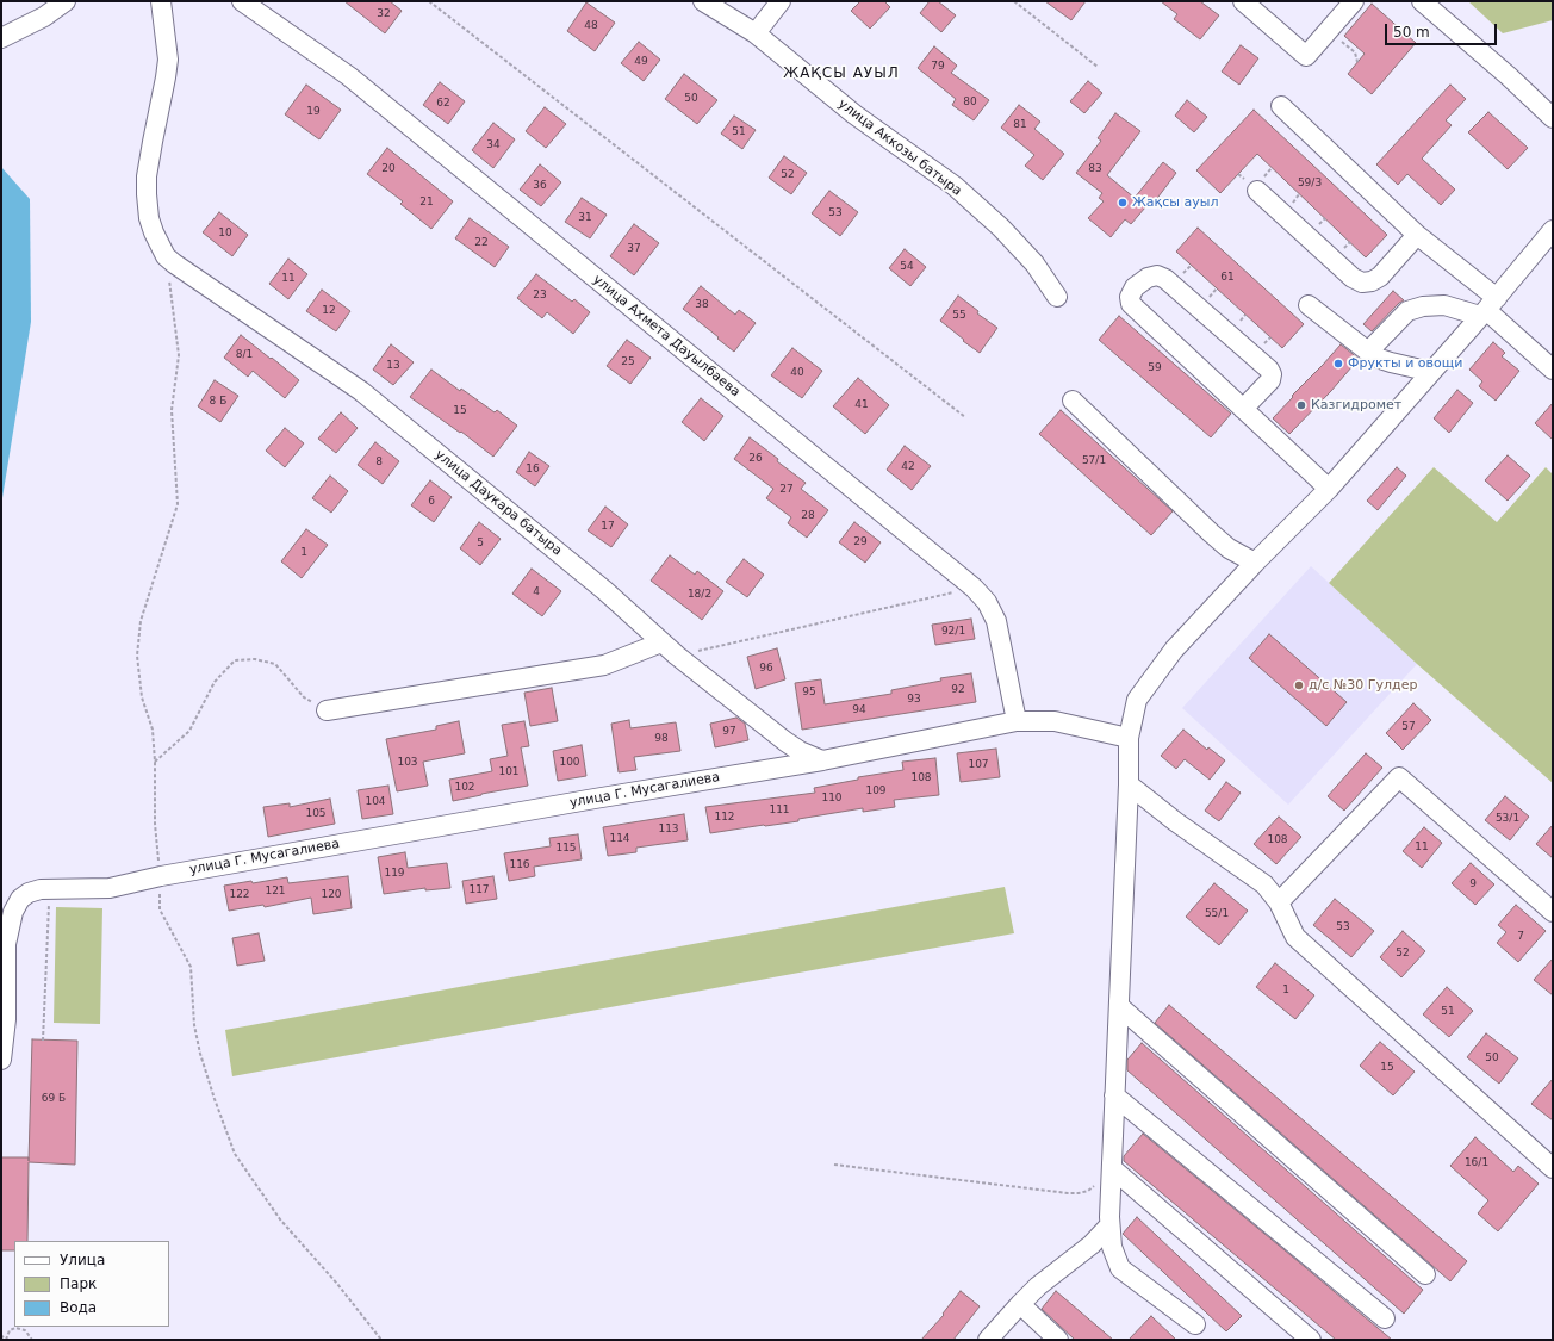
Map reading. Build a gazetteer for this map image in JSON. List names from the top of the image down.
{
  "streets": {
    "street": [
      "улица Аккозы батыра",
      "улица Ахмета Дауылбаева",
      "улица Даукара батыра",
      "улица Г. Мусагалиева"
    ]
  },
  "crossings": [
    ["улица Ахмета Дауылбаева", "улица Г. Мусагалиева"],
    ["улица Даукара батыра", "улица Г. Мусагалиева"]
  ],
  "districts": ["ЖАҚСЫ АУЫЛ"],
  "places": [
    "Жақсы ауыл",
    "Фрукты и овощи",
    "Казгидромет",
    "д/с №30 Гулдер"
  ],
  "house_numbers": [
    "32",
    "48",
    "49",
    "79",
    "50",
    "80",
    "62",
    "19",
    "81",
    "51",
    "34",
    "20",
    "83",
    "52",
    "59/3",
    "36",
    "21",
    "53",
    "31",
    "10",
    "22",
    "37",
    "54",
    "61",
    "11",
    "23",
    "38",
    "12",
    "55",
    "8/1",
    "25",
    "13",
    "59",
    "40",
    "8 Б",
    "41",
    "15",
    "26",
    "57/1",
    "8",
    "42",
    "16",
    "27",
    "6",
    "28",
    "17",
    "29",
    "5",
    "1",
    "4",
    "18/2",
    "92/1",
    "96",
    "92",
    "95",
    "93",
    "94",
    "57",
    "97",
    "98",
    "103",
    "100",
    "107",
    "101",
    "108",
    "102",
    "109",
    "110",
    "104",
    "111",
    "105",
    "112",
    "53/1",
    "113",
    "114",
    "108",
    "11",
    "115",
    "116",
    "119",
    "9",
    "117",
    "121",
    "122",
    "120",
    "55/1",
    "53",
    "7",
    "52",
    "1",
    "51",
    "50",
    "15",
    "69 Б",
    "16/1"
  ],
  "legend": ["Улица", "Парк", "Вода"],
  "scale_bar": "50 m"
}
